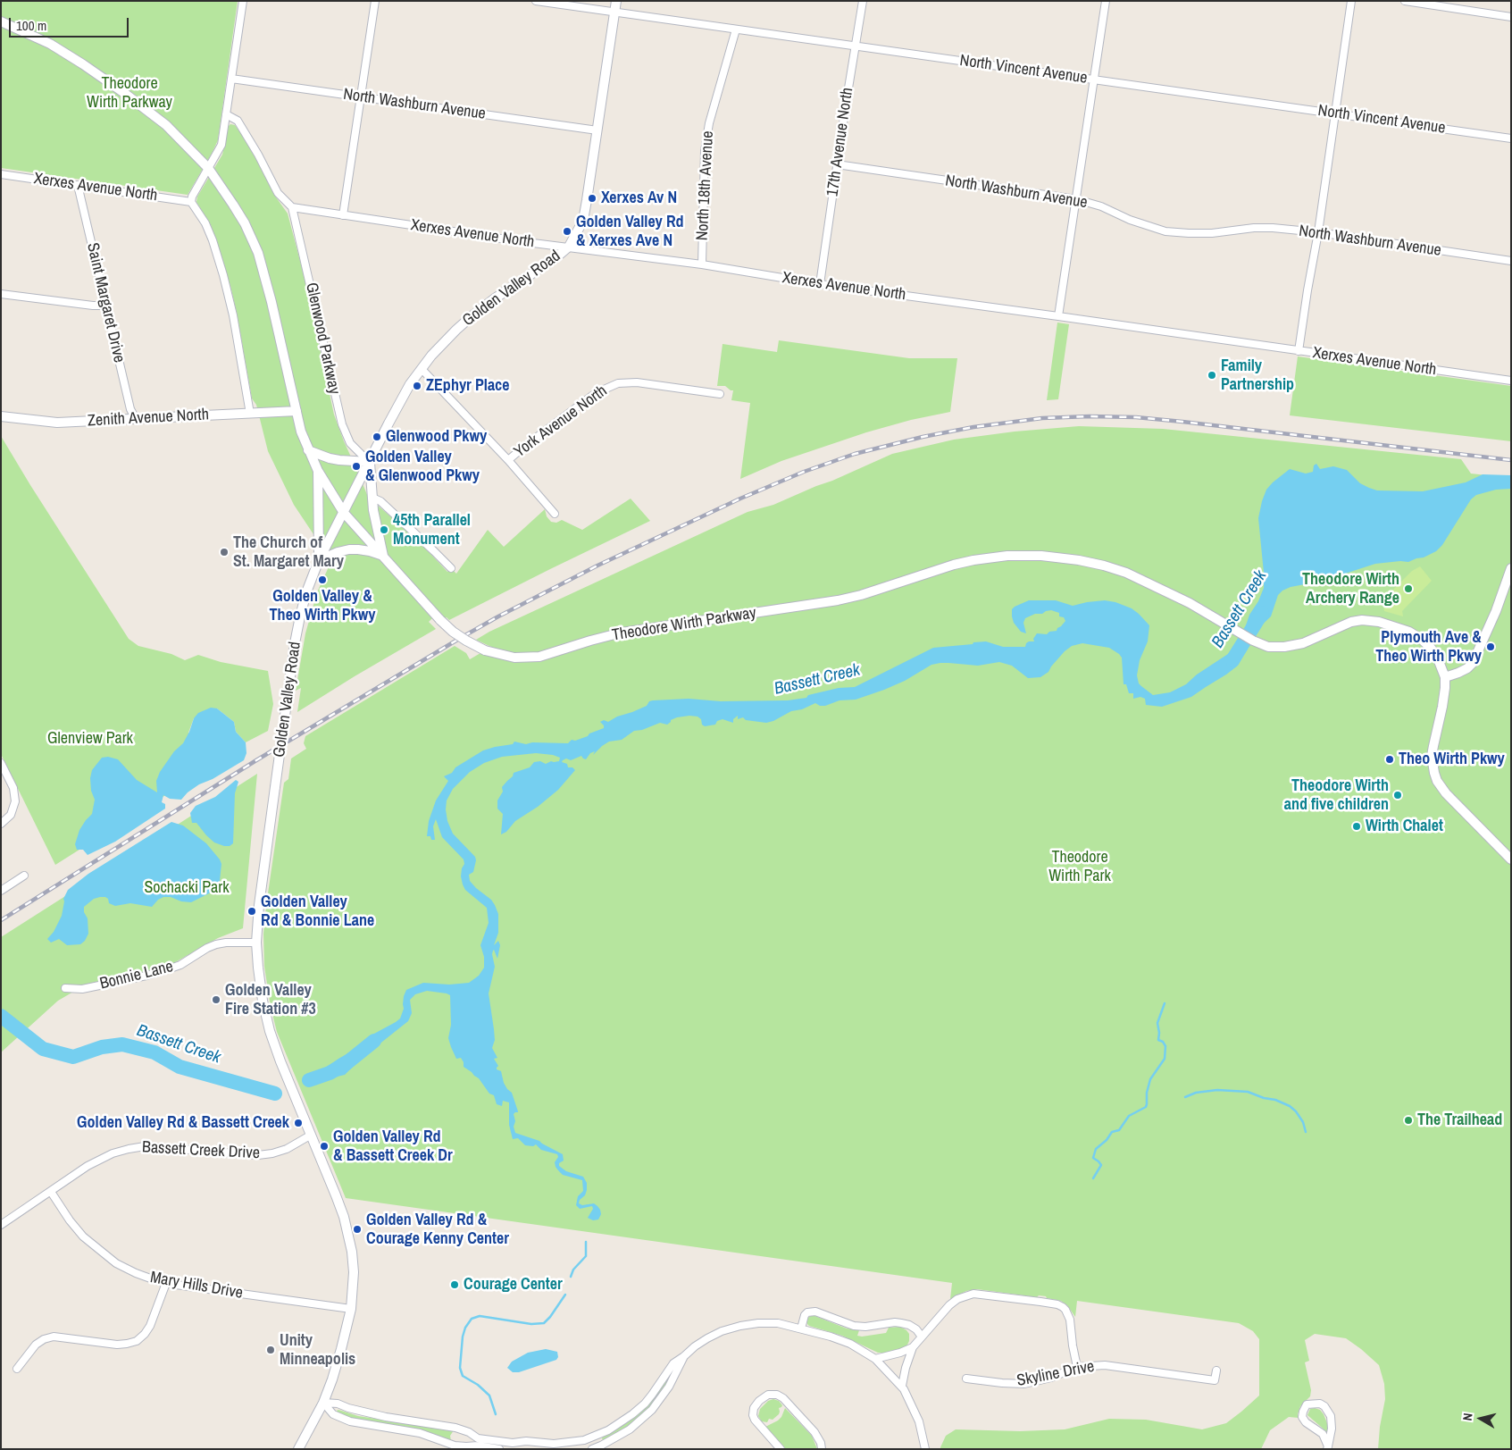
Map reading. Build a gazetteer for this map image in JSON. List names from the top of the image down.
{
  "streets": {
    "street": [
      "North Vincent Avenue",
      "North Washburn Avenue",
      "17th Avenue North",
      "North 18th Avenue",
      "Xerxes Avenue North",
      "Golden Valley Road",
      "Saint Margaret Drive",
      "Glenwood Parkway",
      "Zenith Avenue North",
      "York Avenue North",
      "Theodore Wirth Parkway",
      "Bonnie Lane",
      "Bassett Creek Drive",
      "Mary Hills Drive",
      "Skyline Drive"
    ]
  },
  "crossings": [
    ["North Vincent Avenue", "17th Avenue North"],
    ["North Vincent Avenue", "North 18th Avenue"],
    ["North Vincent Avenue", "Golden Valley Road"],
    ["North Washburn Avenue", "17th Avenue North"],
    ["North Washburn Avenue", "Golden Valley Road"],
    ["17th Avenue North", "Xerxes Avenue North"],
    ["North 18th Avenue", "Xerxes Avenue North"],
    ["Xerxes Avenue North", "Golden Valley Road"],
    ["Xerxes Avenue North", "Saint Margaret Drive"],
    ["Xerxes Avenue North", "Glenwood Parkway"],
    ["Golden Valley Road", "Glenwood Parkway"],
    ["Golden Valley Road", "Theodore Wirth Parkway"],
    ["Golden Valley Road", "Bonnie Lane"],
    ["Golden Valley Road", "Bassett Creek Drive"],
    ["Golden Valley Road", "Mary Hills Drive"],
    ["Saint Margaret Drive", "Zenith Avenue North"],
    ["Zenith Avenue North", "Theodore Wirth Parkway"],
    ["Bassett Creek Drive", "Mary Hills Drive"]
  ],
  "water": ["Bassett Creek"],
  "parks": [
    "Theodore Wirth Parkway",
    "Glenview Park",
    "Theodore Wirth Park",
    "Sochacki Park"
  ],
  "places": [
    "Xerxes Av N",
    "Golden Valley Rd & Xerxes Ave N",
    "Family Partnership",
    "ZEphyr Place",
    "Glenwood Pkwy",
    "Golden Valley & Glenwood Pkwy",
    "45th Parallel Monument",
    "The Church of St. Margaret Mary",
    "Golden Valley & Theo Wirth Pkwy",
    "Theodore Wirth Archery Range",
    "Plymouth Ave & Theo Wirth Pkwy",
    "Theo Wirth Pkwy",
    "Theodore Wirth and five children",
    "Wirth Chalet",
    "Golden Valley Rd & Bonnie Lane",
    "Golden Valley Fire Station #3",
    "The Trailhead",
    "Golden Valley Rd & Bassett Creek",
    "Golden Valley Rd & Bassett Creek Dr",
    "Golden Valley Rd & Courage Kenny Center",
    "Courage Center",
    "Unity Minneapolis"
  ],
  "scale_bar": "100 m",
  "north": "left"
}
